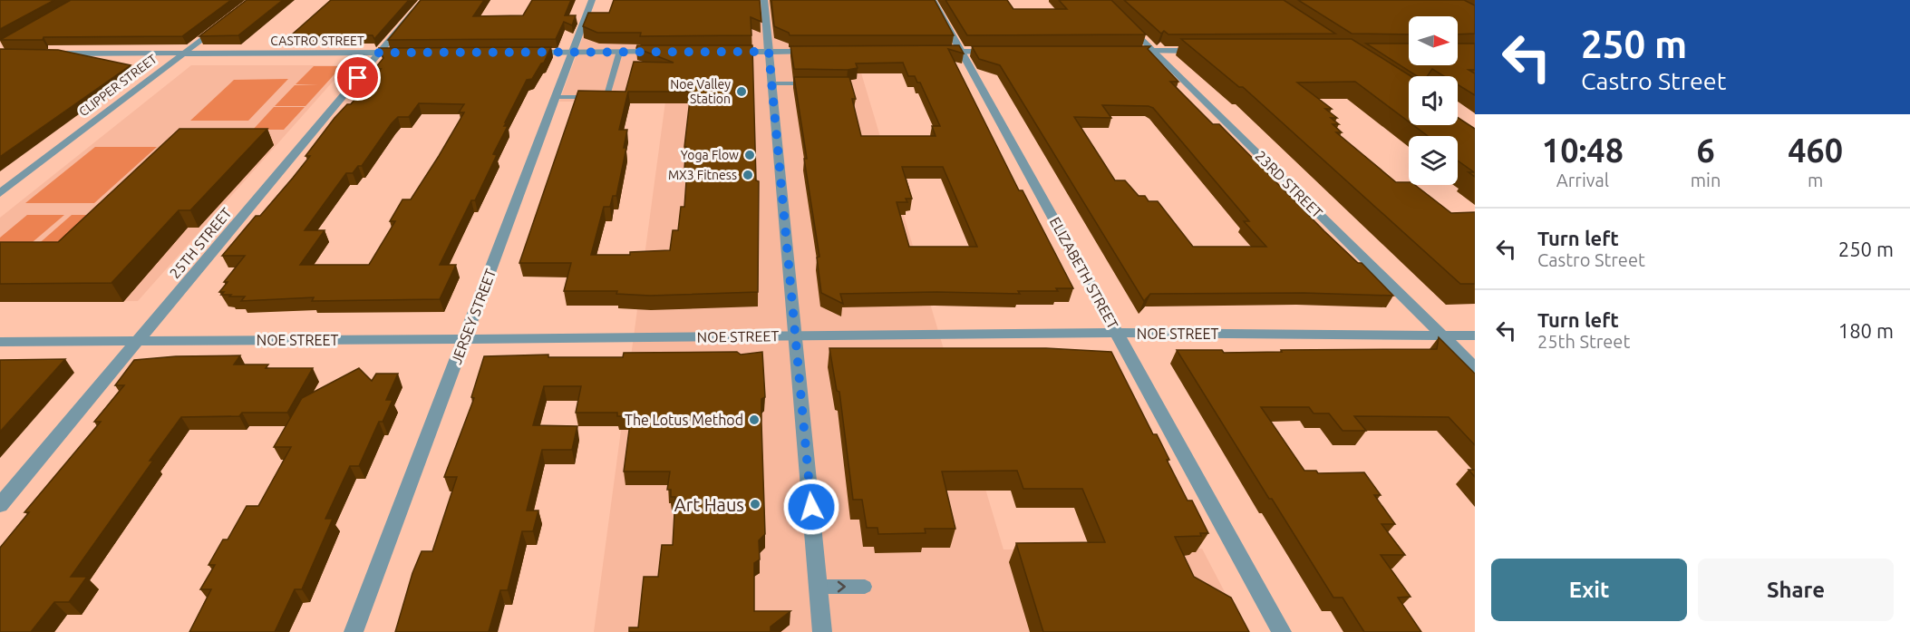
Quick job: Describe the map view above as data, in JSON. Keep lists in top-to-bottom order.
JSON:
{
  "streets": {
    "street": [
      "CASTRO STREET",
      "CLIPPER STREET",
      "23RD STREET",
      "25TH STREET",
      "ELIZABETH STREET",
      "JERSEY STREET",
      "NOE STREET"
    ]
  },
  "crossings": [
    ["CASTRO STREET", "CLIPPER STREET"],
    ["CASTRO STREET", "25TH STREET"],
    ["23RD STREET", "NOE STREET"],
    ["25TH STREET", "NOE STREET"],
    ["ELIZABETH STREET", "NOE STREET"],
    ["JERSEY STREET", "NOE STREET"]
  ],
  "places": [
    "Noe Valley Station",
    "Yoga Flow",
    "MX3 Fitness",
    "The Lotus Method",
    "Art Haus"
  ],
  "north": "right",
  "page": {
    "turn": ["250 m", "Castro Street"],
    "eta": [
      "10:48",
      "Arrival",
      "6",
      "min",
      "460",
      "m"
    ],
    "list": [
      {
        "name": "Turn left",
        "note": "Castro Street",
        "value": "250 m"
      },
      {
        "name": "Turn left",
        "note": "25th Street",
        "value": "180 m"
      }
    ],
    "buttons": ["Exit", "Share"]
  }
}
